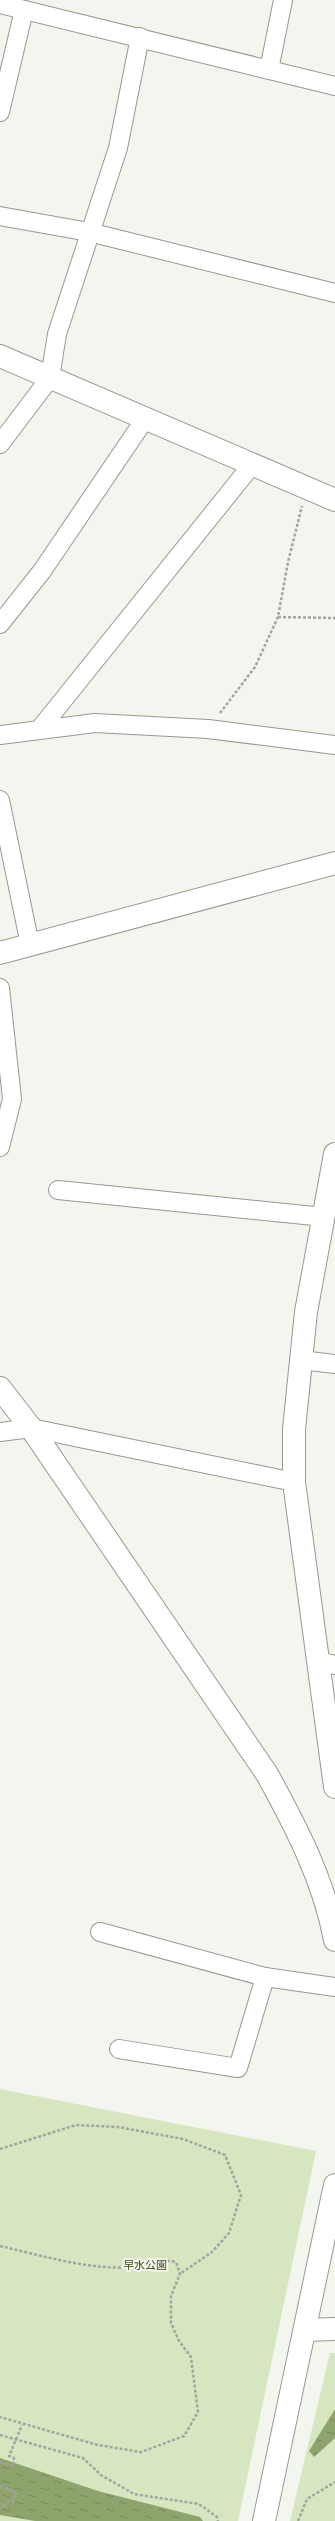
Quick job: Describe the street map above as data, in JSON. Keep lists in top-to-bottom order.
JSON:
{
  "parks": ["早水公園"]
}
